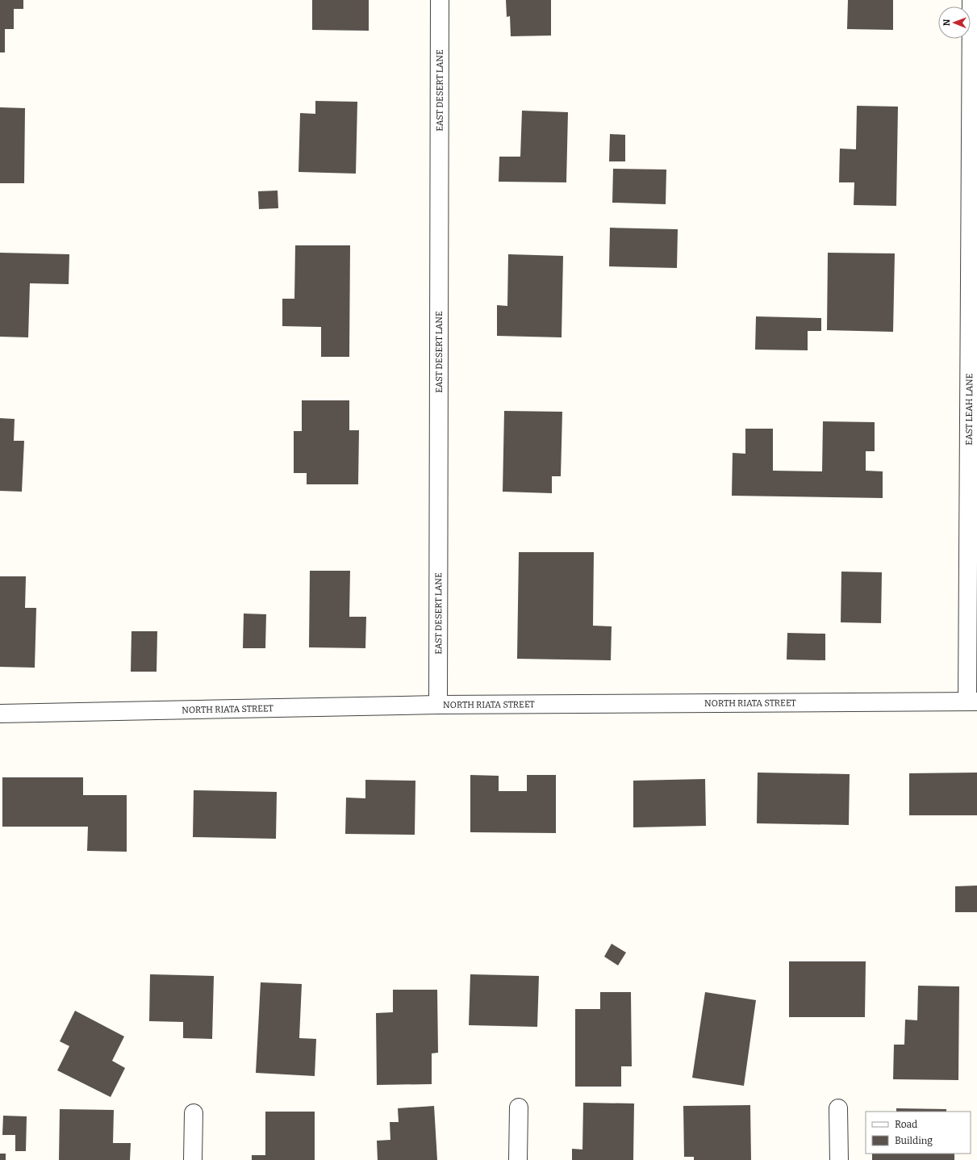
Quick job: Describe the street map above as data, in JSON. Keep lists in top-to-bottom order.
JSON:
{
  "streets": {
    "street": ["EAST DESERT LANE", "EAST LEAH LANE", "NORTH RIATA STREET"]
  },
  "crossings": [
    ["EAST DESERT LANE", "NORTH RIATA STREET"],
    ["EAST LEAH LANE", "NORTH RIATA STREET"]
  ],
  "legend": ["Road", "Building"],
  "north": "left"
}
